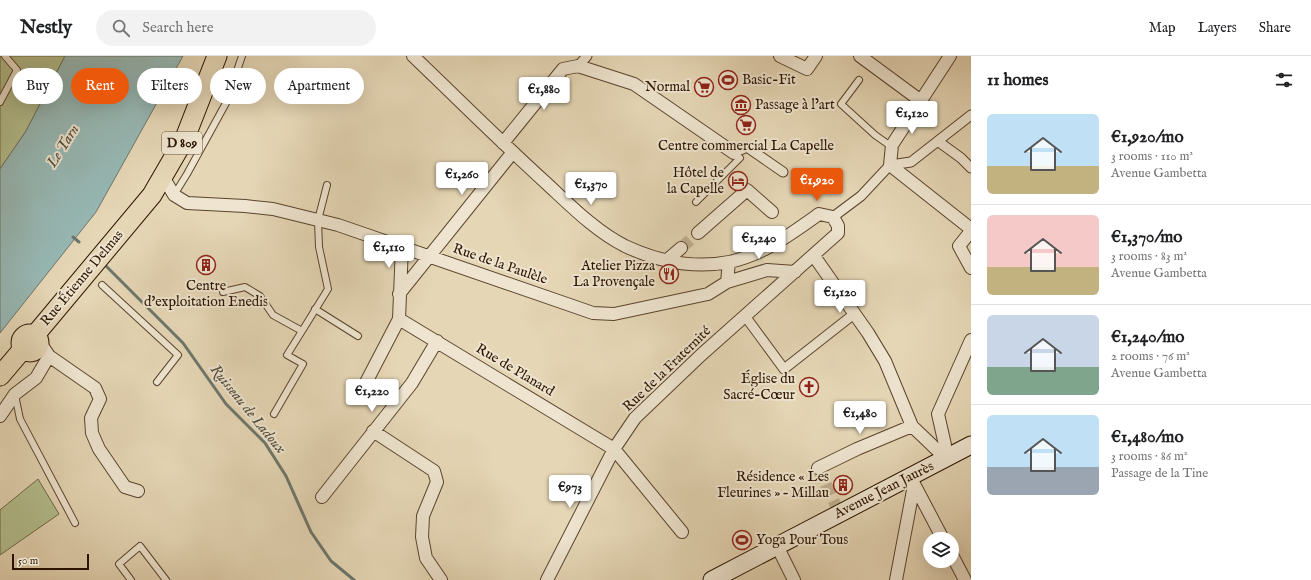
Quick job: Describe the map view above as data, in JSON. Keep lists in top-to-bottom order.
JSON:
{
  "streets": {
    "main road": ["D 809", "Rue Étienne Delmas", "Avenue Jean Jaurès"],
    "street": ["Rue de la Paulèle", "Rue de la Fraternité", "Rue de Planard"]
  },
  "crossings": [
    ["Rue de la Paulèle", "Rue Étienne Delmas"],
    ["Rue de la Paulèle", "Rue de la Fraternité"],
    ["Rue de la Fraternité", "Rue de Planard"]
  ],
  "water": ["Le Tarn", "Ruisseau de Ladoux"],
  "places": {
    "sports": ["Basic-Fit", "Yoga Pour Tous"],
    "supermarket": ["Normal", "Centre commercial La Capelle"],
    "museum": ["Passage à l’art"],
    "hotel": ["Hôtel de la Capelle"],
    "building": ["Centre d'exploitation Enedis", "Résidence « Les Fleurines » – Millau"],
    "restaurant": ["Atelier Pizza La Provençale"],
    "church": ["Église du Sacré-Cœur"]
  },
  "scale_bar": "50 m",
  "page": {
    "header": "Nestly",
    "search": "Search here",
    "nav": ["Map", "Layers", "Share"],
    "heading": "11 homes",
    "chip": [
      "Buy",
      "Rent",
      "Filters",
      "New",
      "Apartment"
    ],
    "price": [
      "€1,880",
      "€1,120",
      "€1,260",
      "€1,920",
      "€1,370",
      "€1,240",
      "€1,110",
      "€1,120",
      "€1,220",
      "€1,480",
      "€973"
    ],
    "list": [
      {
        "name": "€1,920/mo",
        "note": "3 rooms · 110 m² · Avenue Gambetta"
      },
      {
        "name": "€1,370/mo",
        "note": "3 rooms · 83 m² · Avenue Gambetta"
      },
      {
        "name": "€1,240/mo",
        "note": "2 rooms · 76 m² · Avenue Gambetta"
      },
      {
        "name": "€1,480/mo",
        "note": "3 rooms · 86 m² · Passage de la Tine"
      }
    ],
    "scale": "50 m"
  }
}
